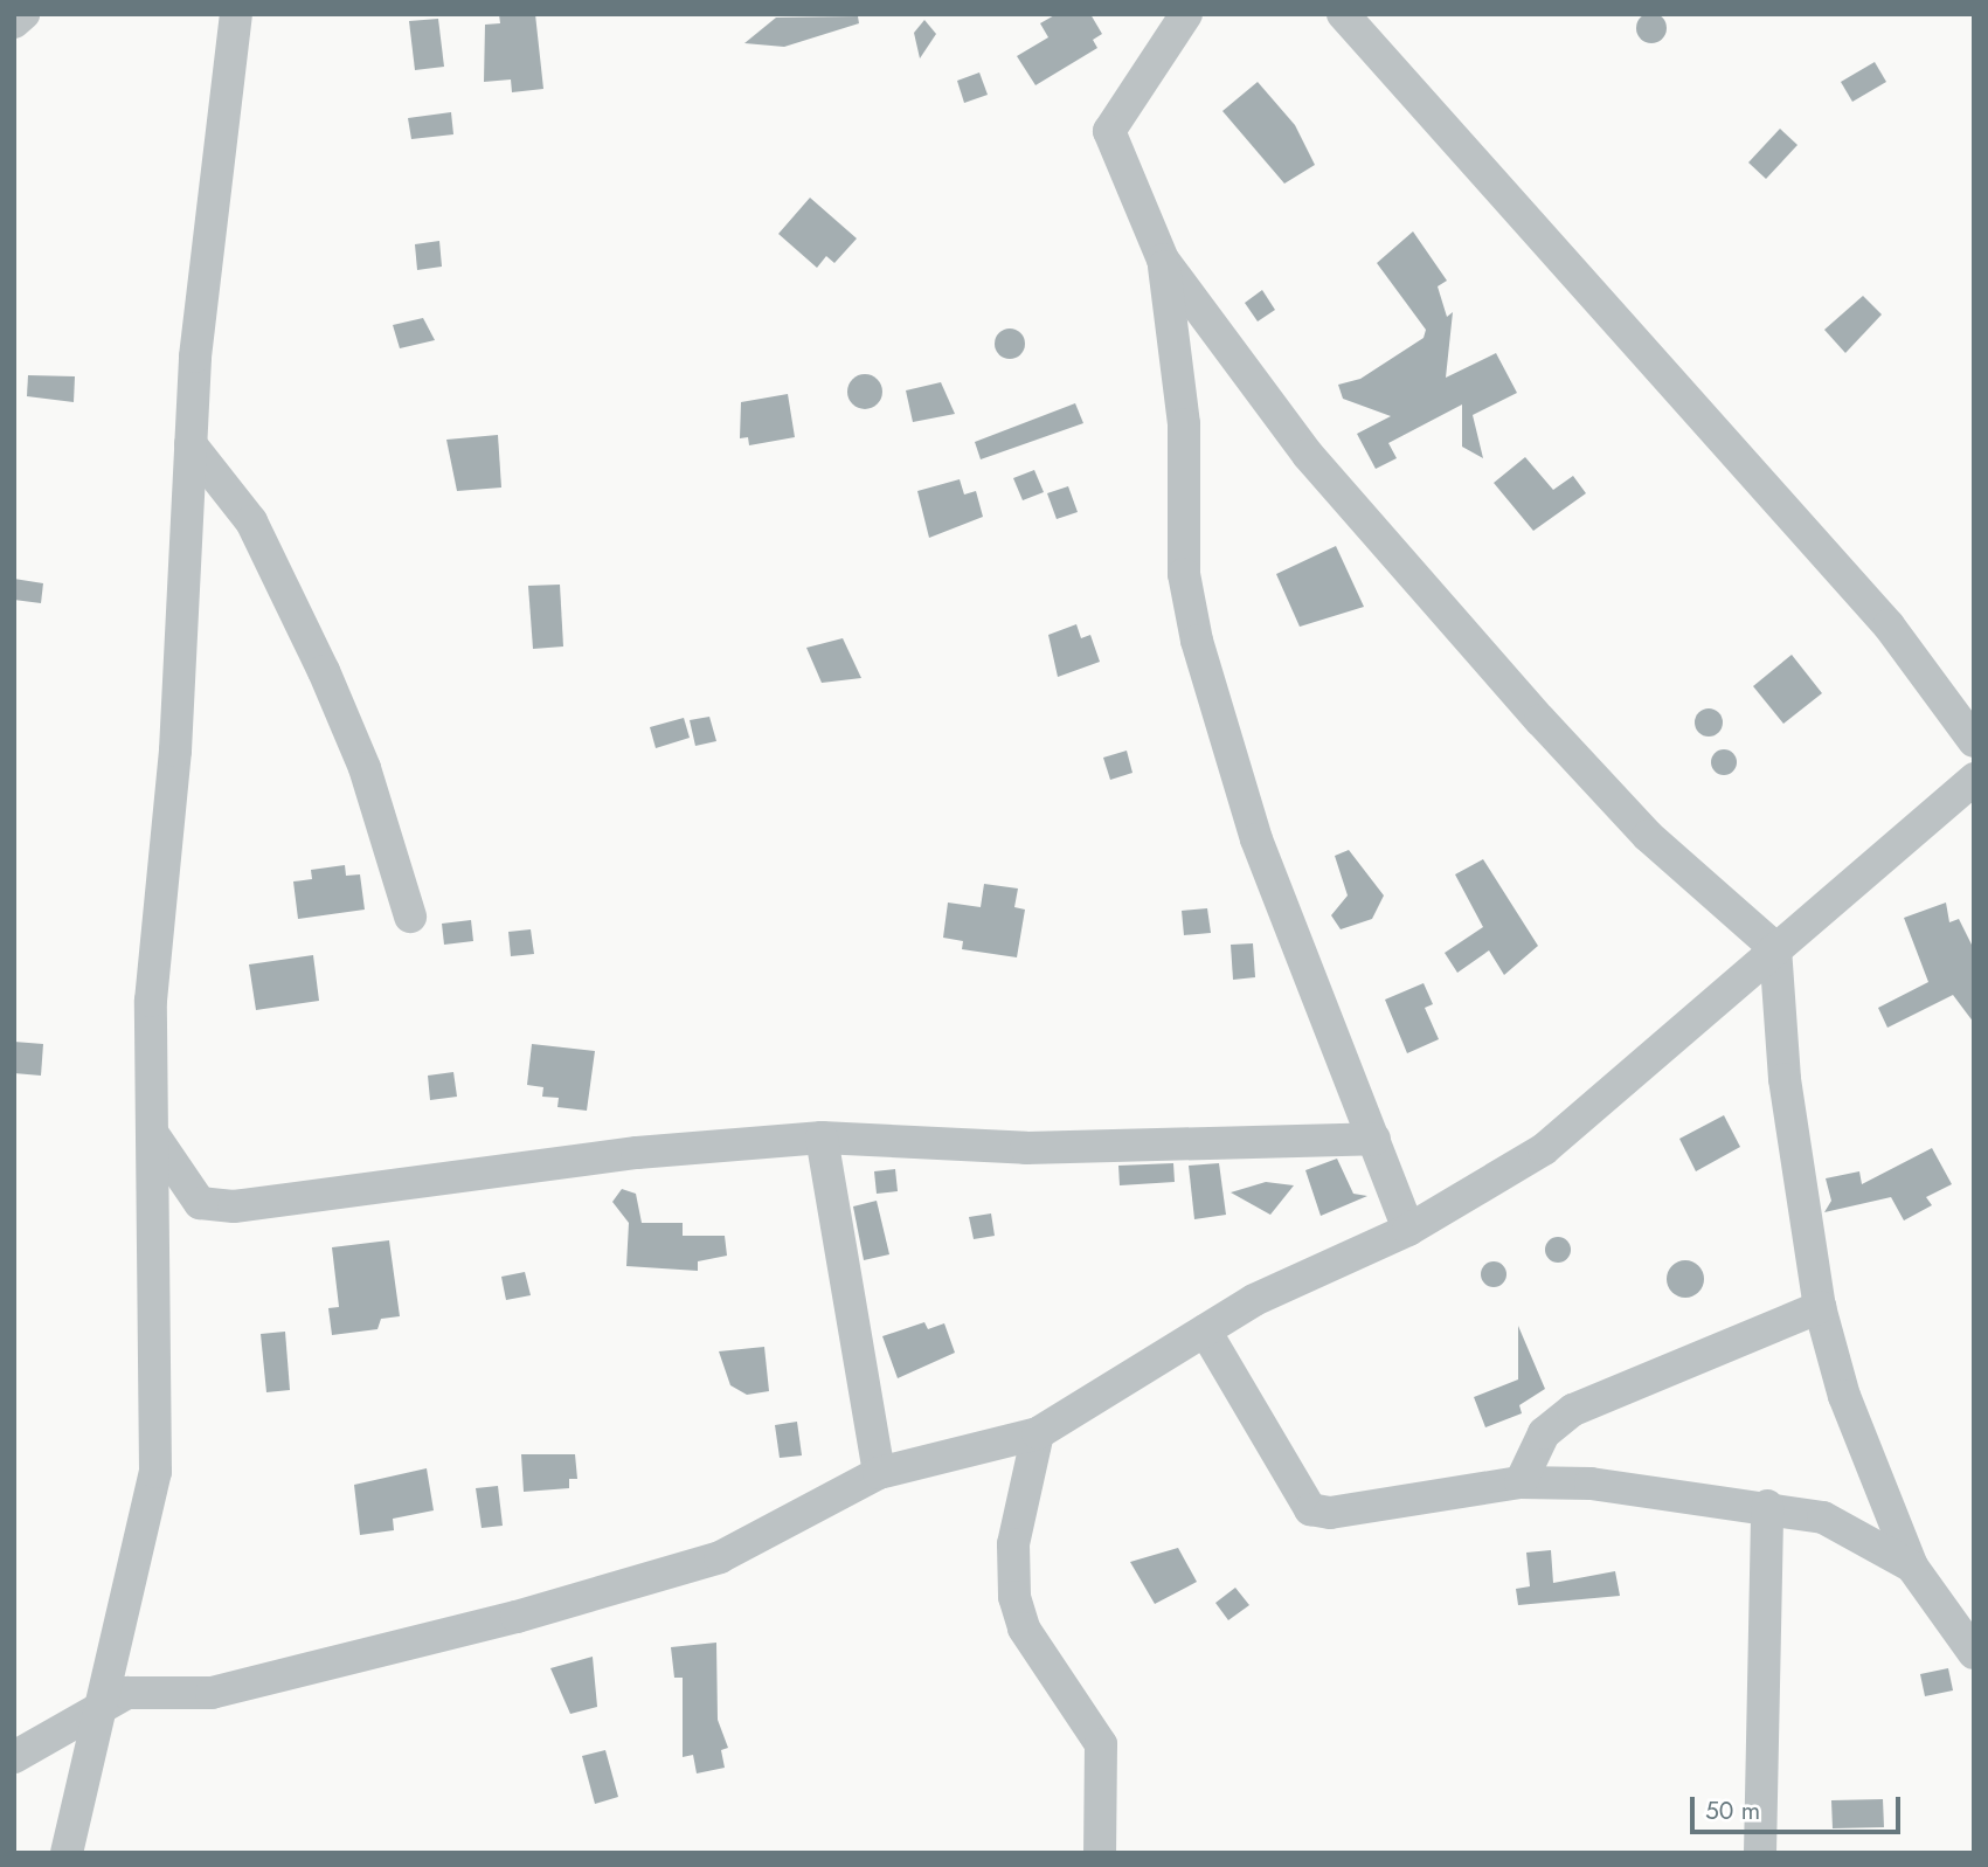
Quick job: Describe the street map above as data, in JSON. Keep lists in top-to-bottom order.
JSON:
{
  "scale_bar": "50 m"
}
